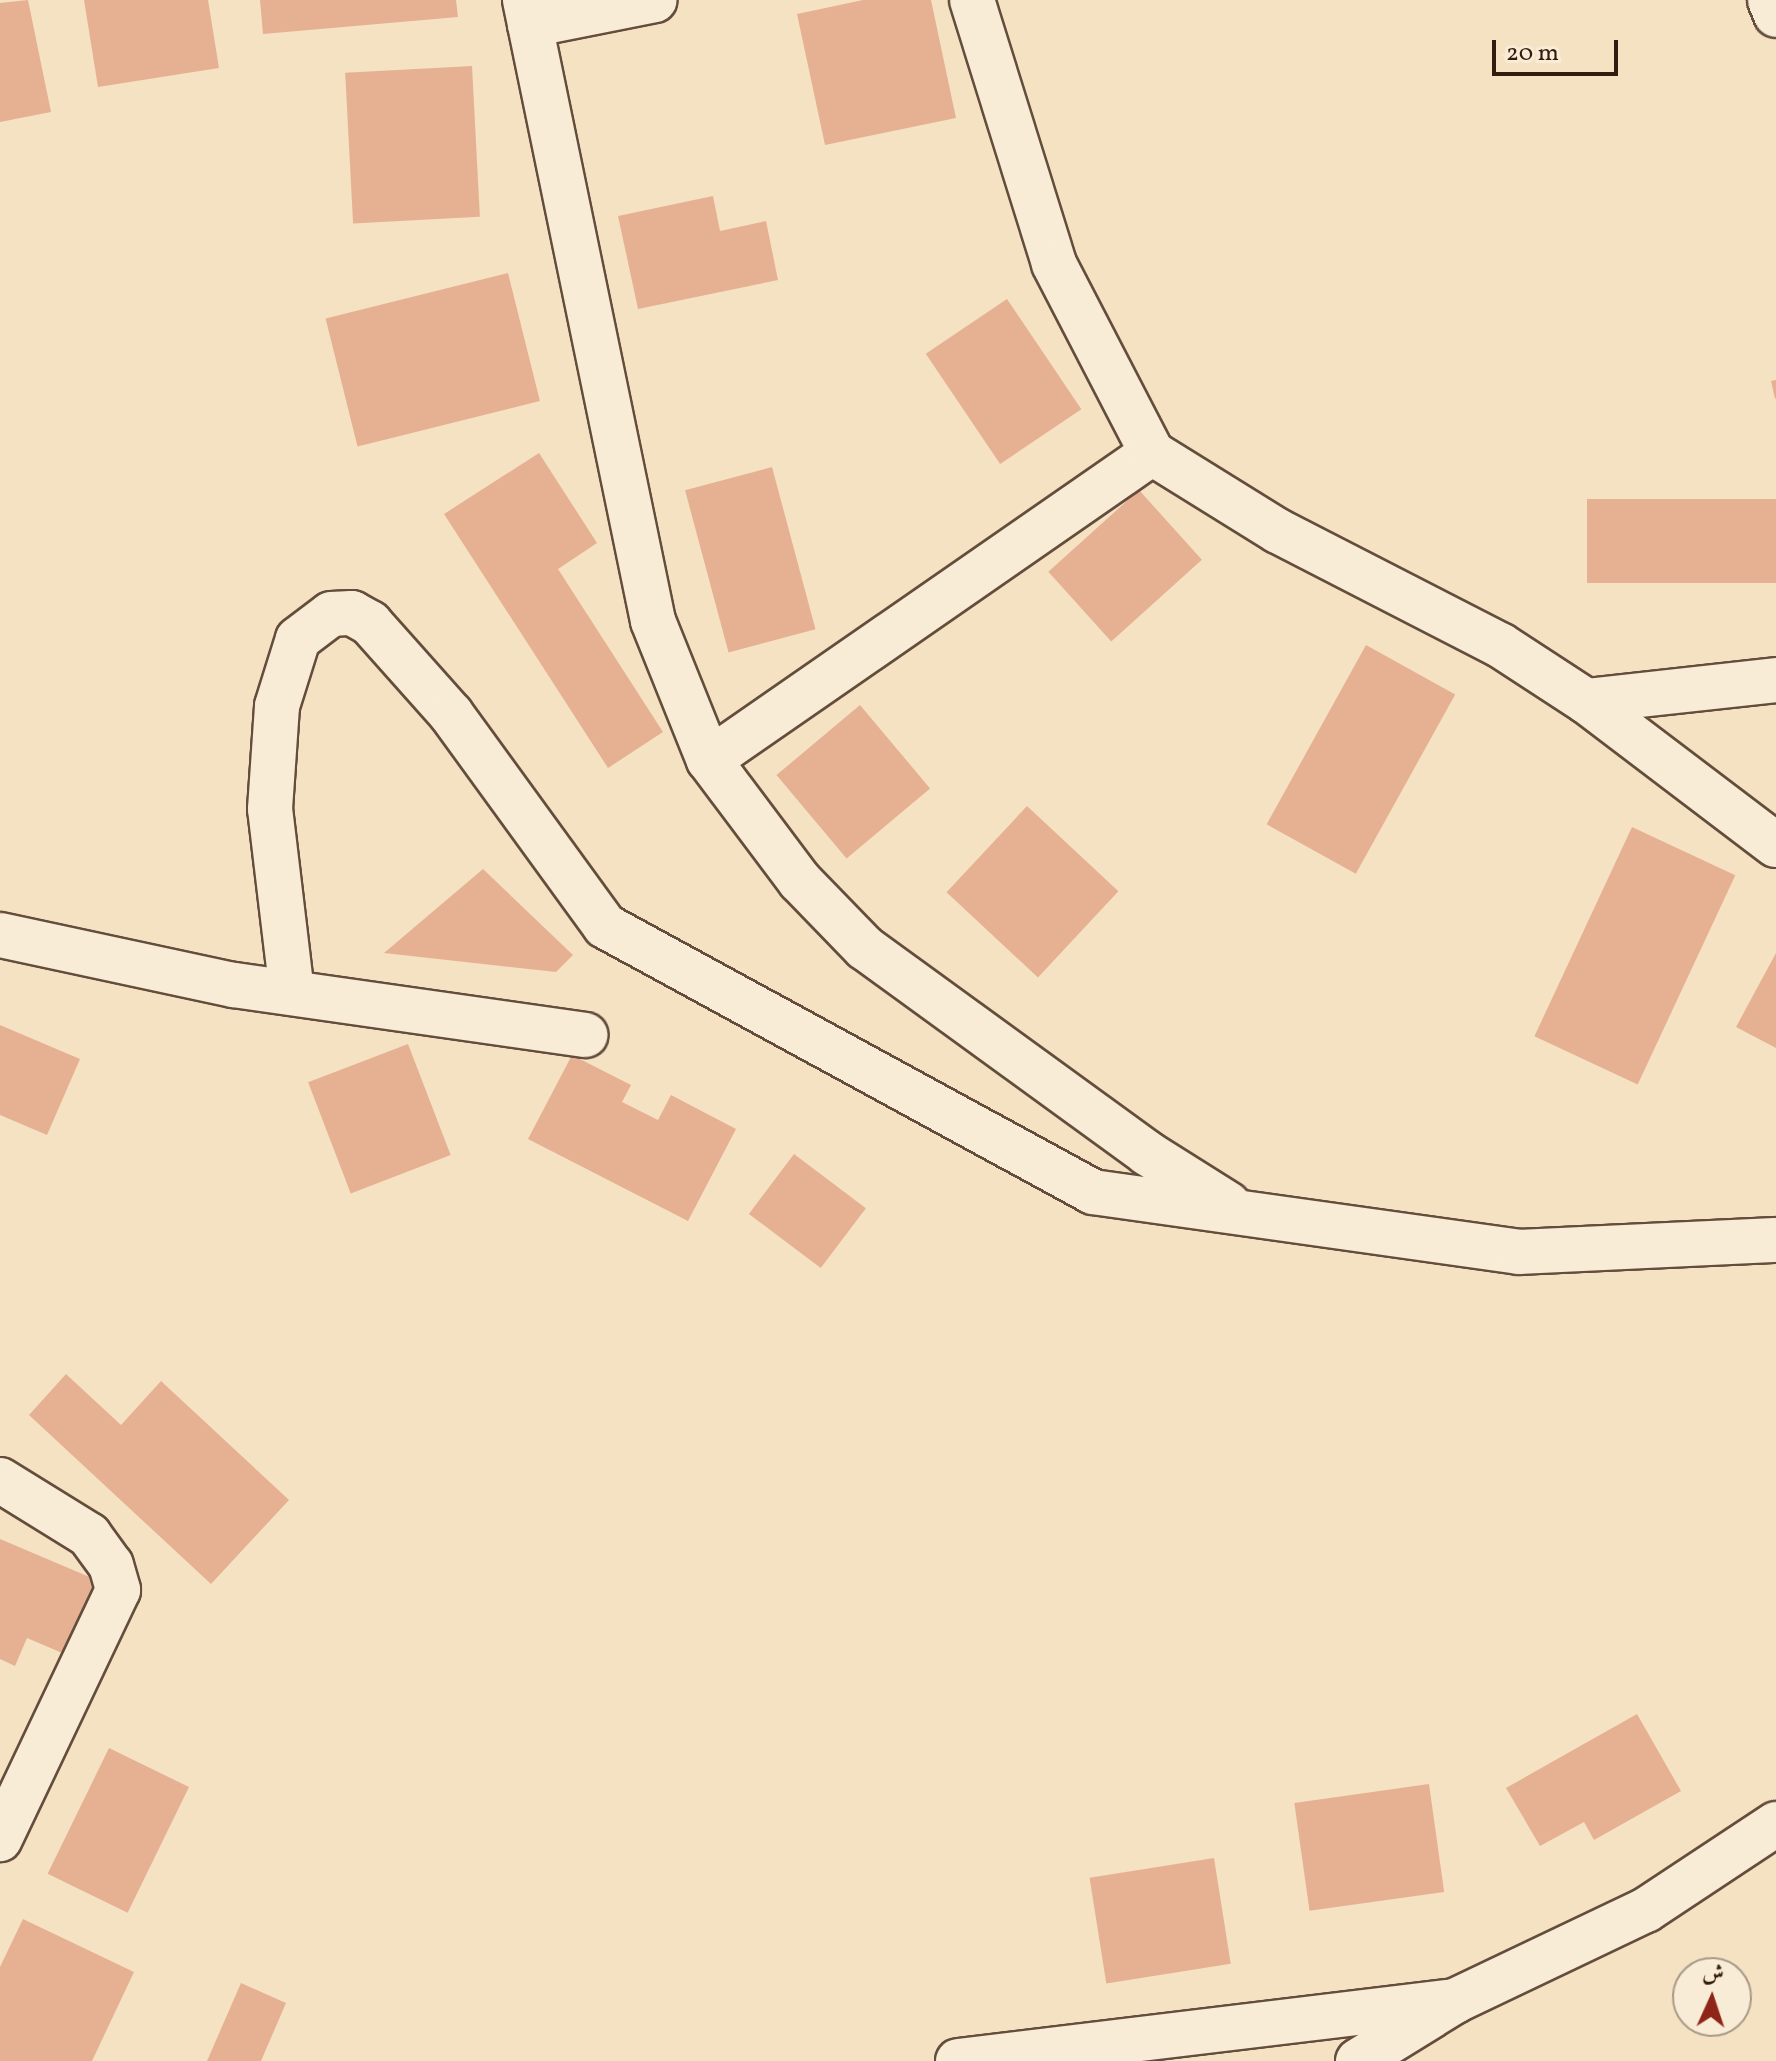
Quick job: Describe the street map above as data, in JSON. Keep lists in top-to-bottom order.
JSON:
{
  "scale_bar": "20 m",
  "north": "top"
}
